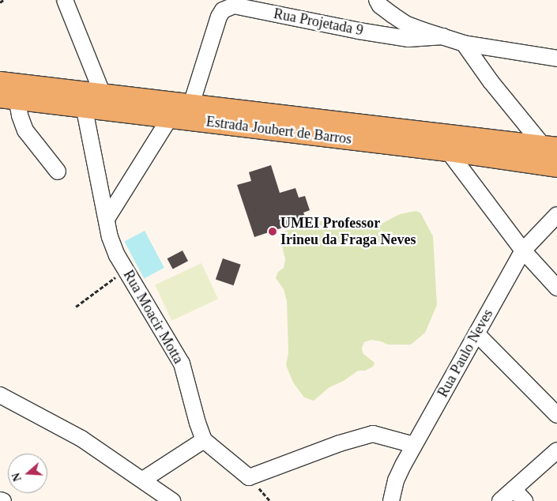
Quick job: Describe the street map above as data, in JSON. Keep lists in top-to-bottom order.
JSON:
{
  "streets": {
    "main road": ["Estrada Joubert de Barros"],
    "street": ["Rua Projetada 9", "Rua Moacir Motta", "Rua Paulo Neves"]
  },
  "crossings": [
    ["Rua Projetada 9", "Estrada Joubert de Barros"],
    ["Estrada Joubert de Barros", "Rua Moacir Motta"]
  ],
  "places": ["UMEI Professor Irineu da Fraga Neves"],
  "north": "left"
}
